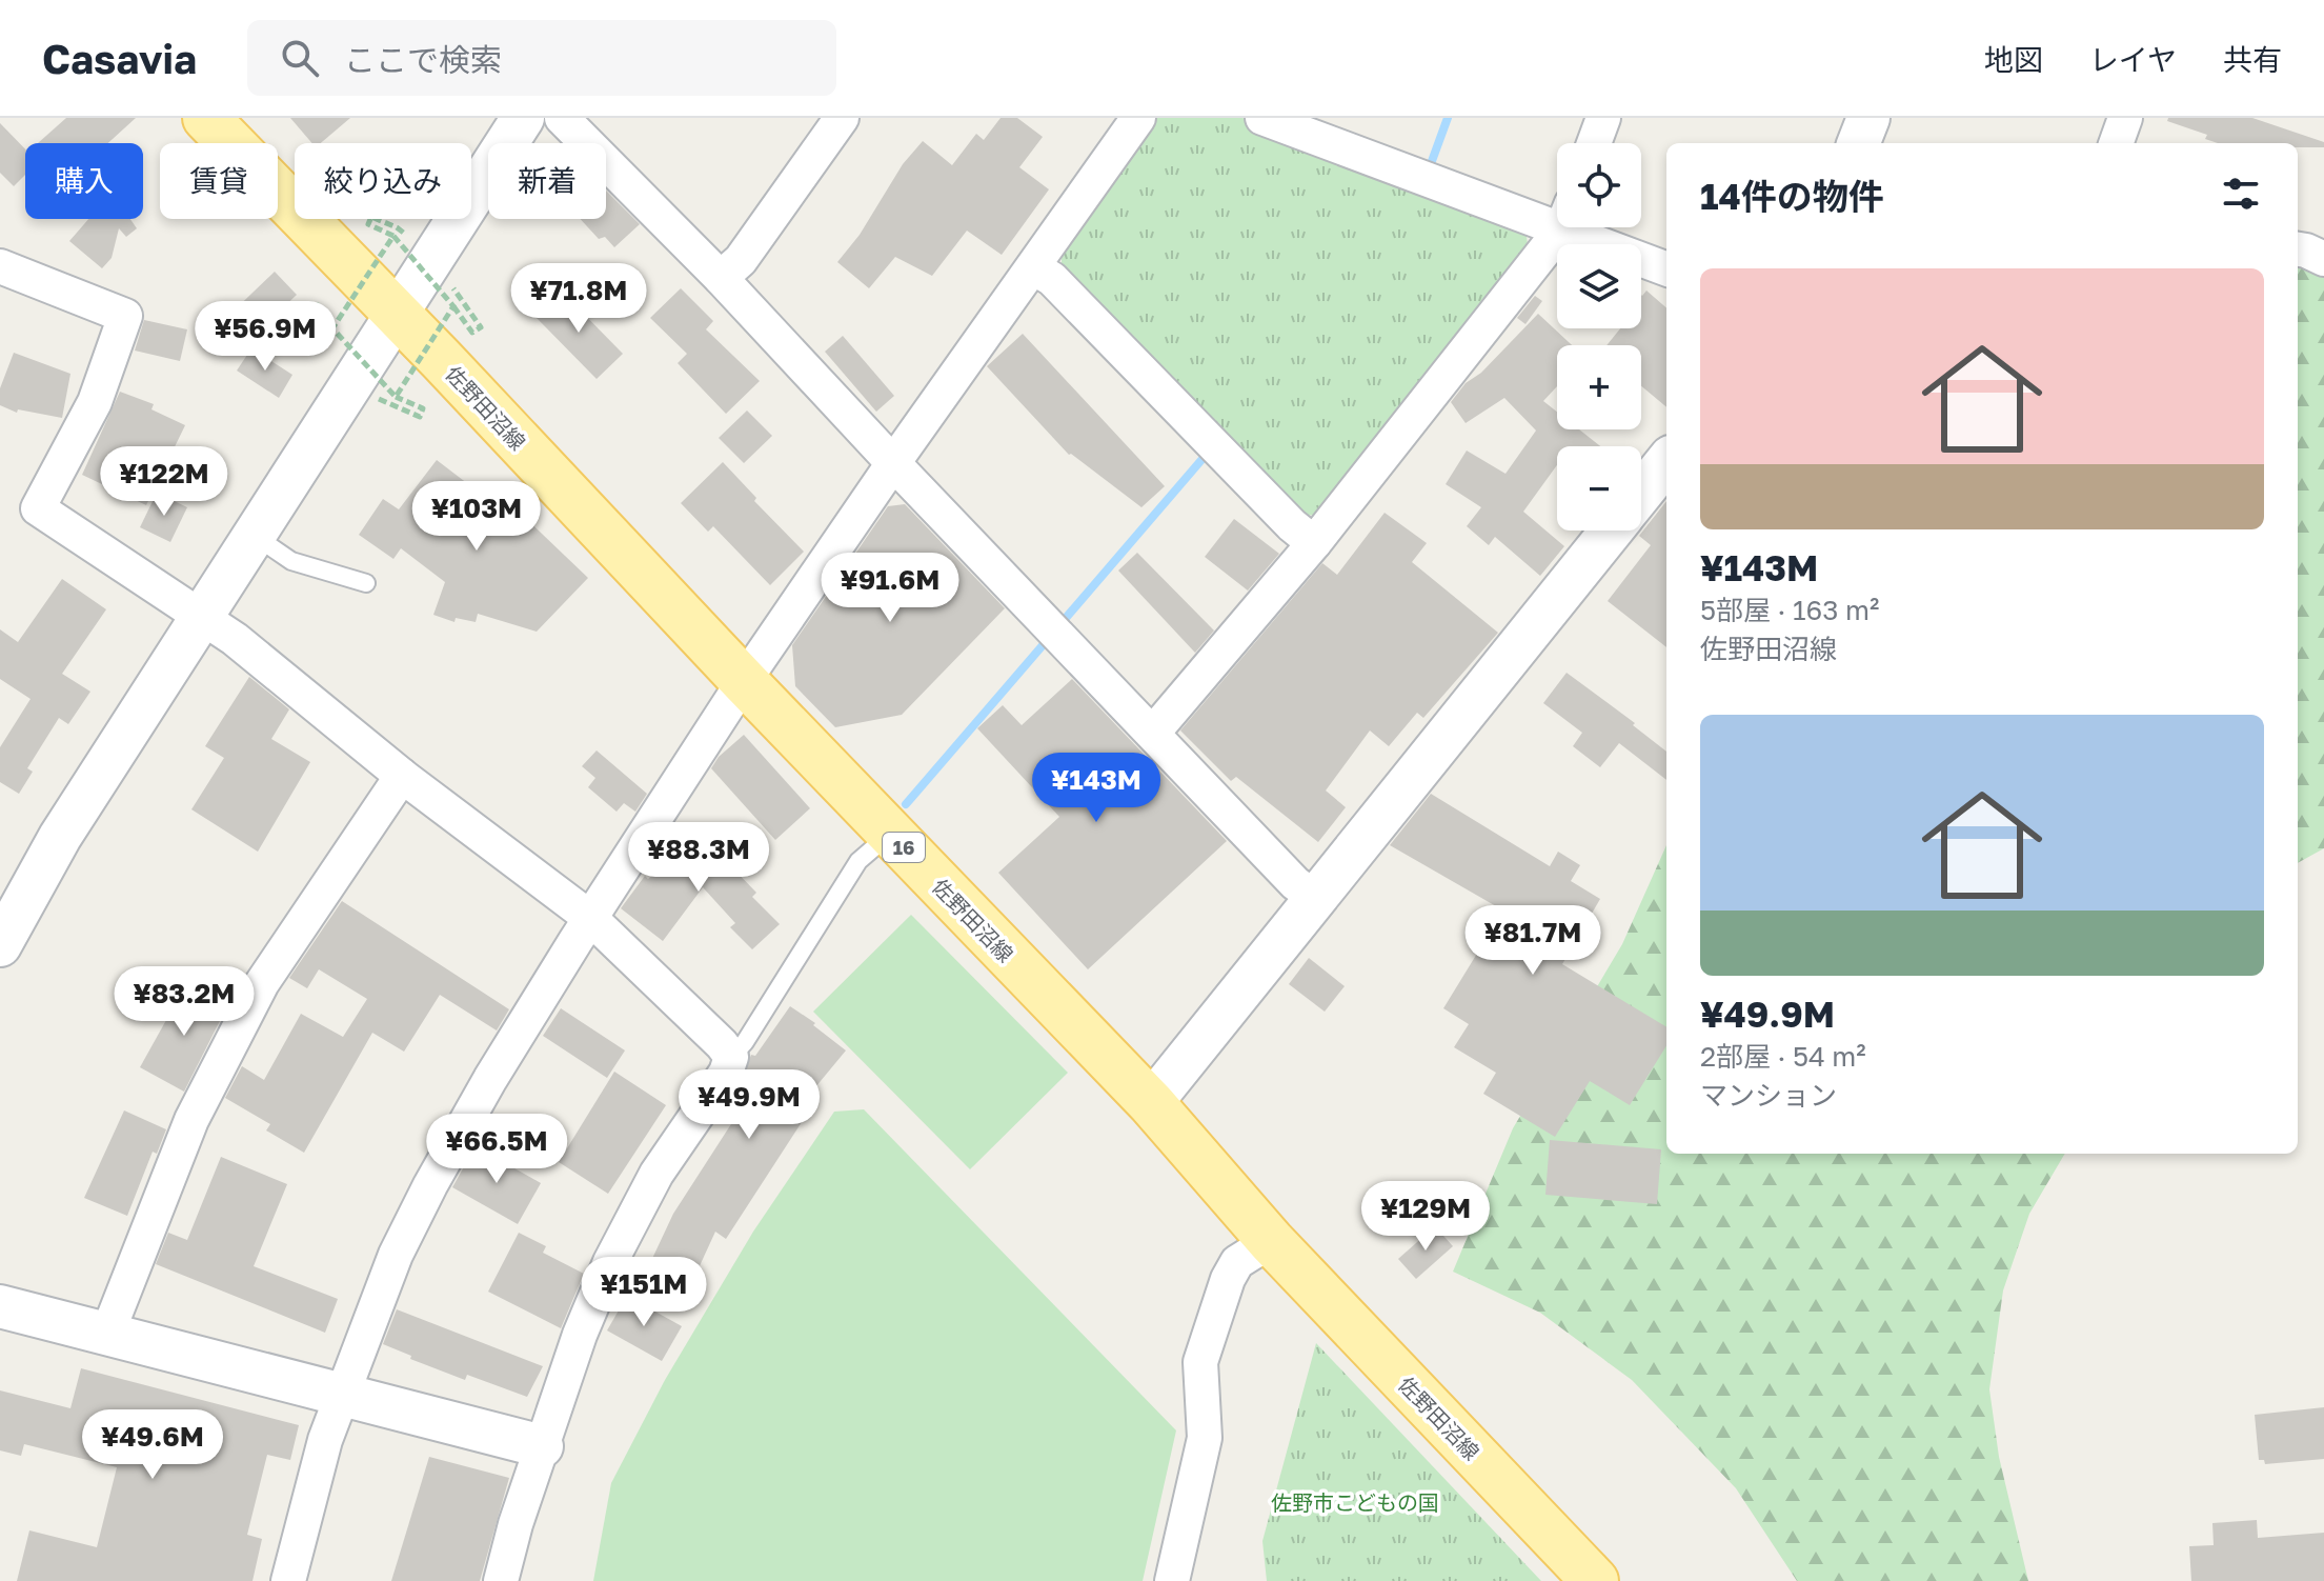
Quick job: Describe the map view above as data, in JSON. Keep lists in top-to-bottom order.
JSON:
{
  "streets": {
    "main road": ["佐野田沼線", "16"]
  },
  "parks": ["佐野市こどもの国"],
  "page": {
    "header": "Casavia",
    "search": "ここで検索",
    "nav": ["地図", "レイヤ", "共有"],
    "map_buttons": ["+", "−"],
    "chip": [
      "購入",
      "賃貸",
      "絞り込み",
      "新着"
    ],
    "heading": "14件の物件",
    "list": [
      {
        "name": "¥143M",
        "note": "5部屋 · 163 m² · 佐野田沼線"
      },
      {
        "name": "¥49.9M",
        "note": "2部屋 · 54 m² · マンション"
      }
    ],
    "price": [
      "¥71.8M",
      "¥56.9M",
      "¥122M",
      "¥103M",
      "¥91.6M",
      "¥143M",
      "¥88.3M",
      "¥81.7M",
      "¥83.2M",
      "¥49.9M",
      "¥66.5M",
      "¥129M",
      "¥151M",
      "¥49.6M"
    ]
  }
}
